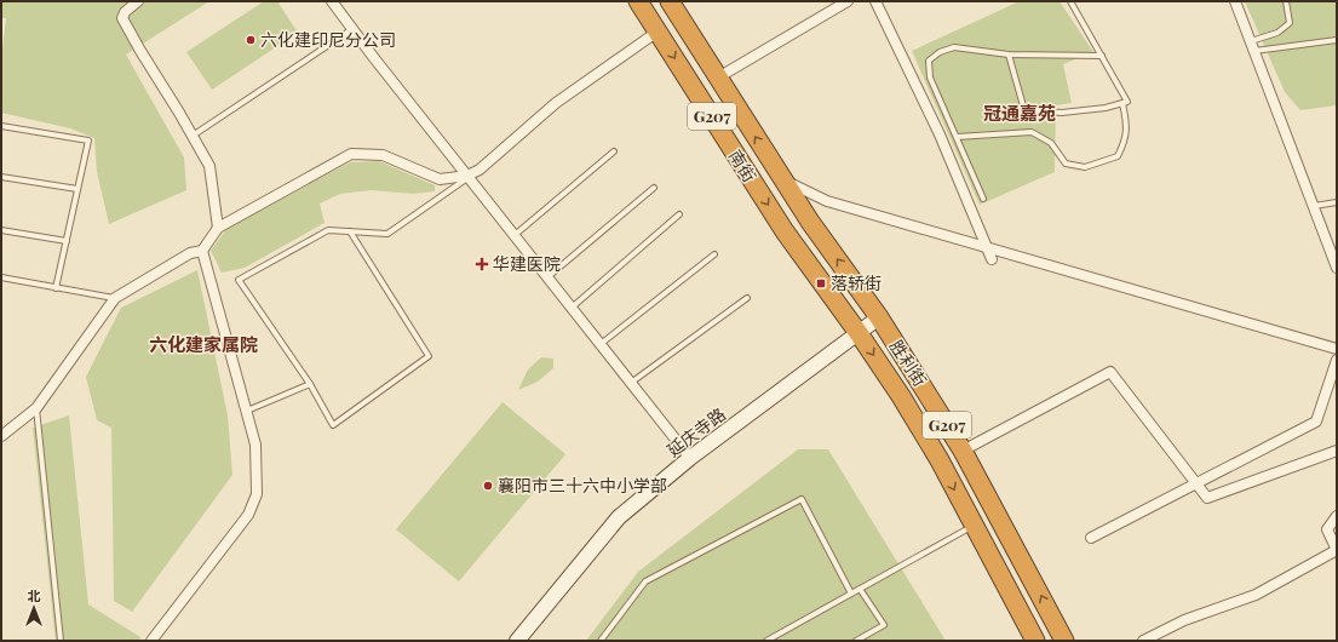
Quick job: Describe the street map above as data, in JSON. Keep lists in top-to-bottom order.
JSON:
{
  "streets": {
    "highway": ["G207", "南街", "胜利街"],
    "street": ["延庆寺路"]
  },
  "crossings": [
    ["南街", "胜利街"],
    ["南街", "延庆寺路"],
    ["胜利街", "延庆寺路"]
  ],
  "one_way": ["胜利街"],
  "districts": ["冠通嘉苑", "六化建家属院"],
  "places": {
    "other": ["六化建印尼分公司", "襄阳市三十六中小学部"],
    "health": ["华建医院"],
    "transit": ["落轿街"]
  },
  "north": "top"
}
